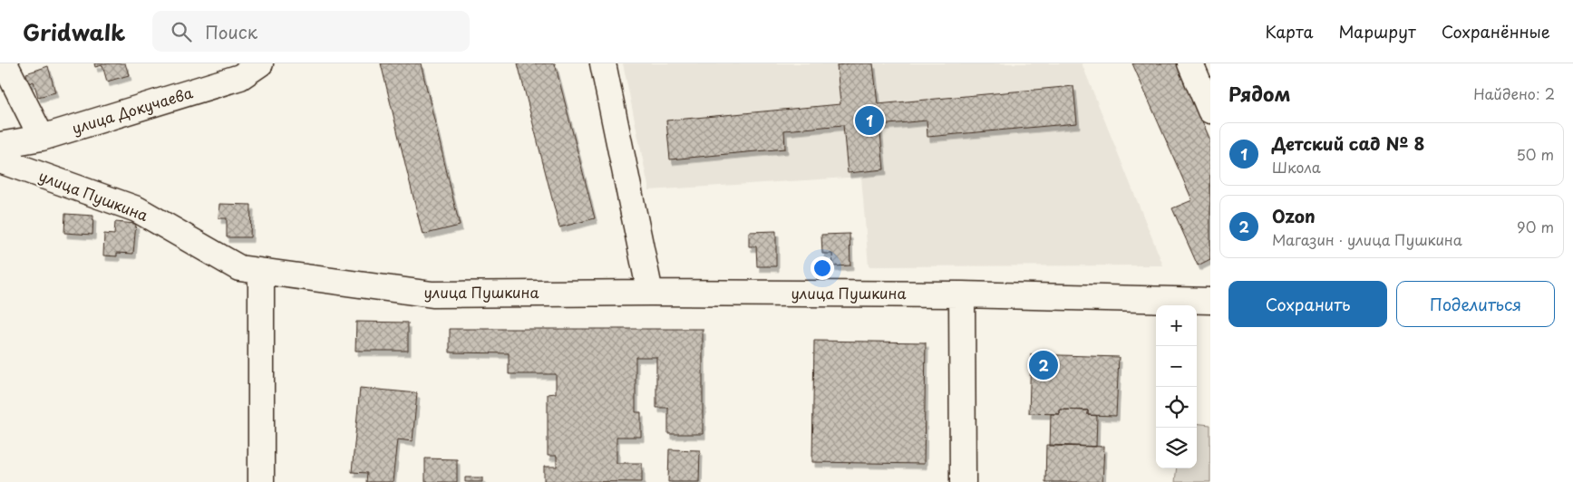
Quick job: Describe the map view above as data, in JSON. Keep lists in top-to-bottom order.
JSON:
{
  "streets": {
    "street": ["улица Докучаева", "улица Пушкина"]
  },
  "page": {
    "header": "Gridwalk",
    "search": "Поиск",
    "nav": ["Карта", "Маршрут", "Сохранённые"],
    "heading": ["Рядом", "Найдено: 2"],
    "pins": ["1", "2"],
    "list": [
      {
        "mark": "1",
        "name": "Детский сад № 8",
        "note": "Школа",
        "value": "50 m"
      },
      {
        "mark": "2",
        "name": "Ozon",
        "note": "Магазин · улица Пушкина",
        "value": "90 m"
      }
    ],
    "buttons": ["Сохранить", "Поделиться"],
    "map_buttons": ["+", "−"]
  }
}
